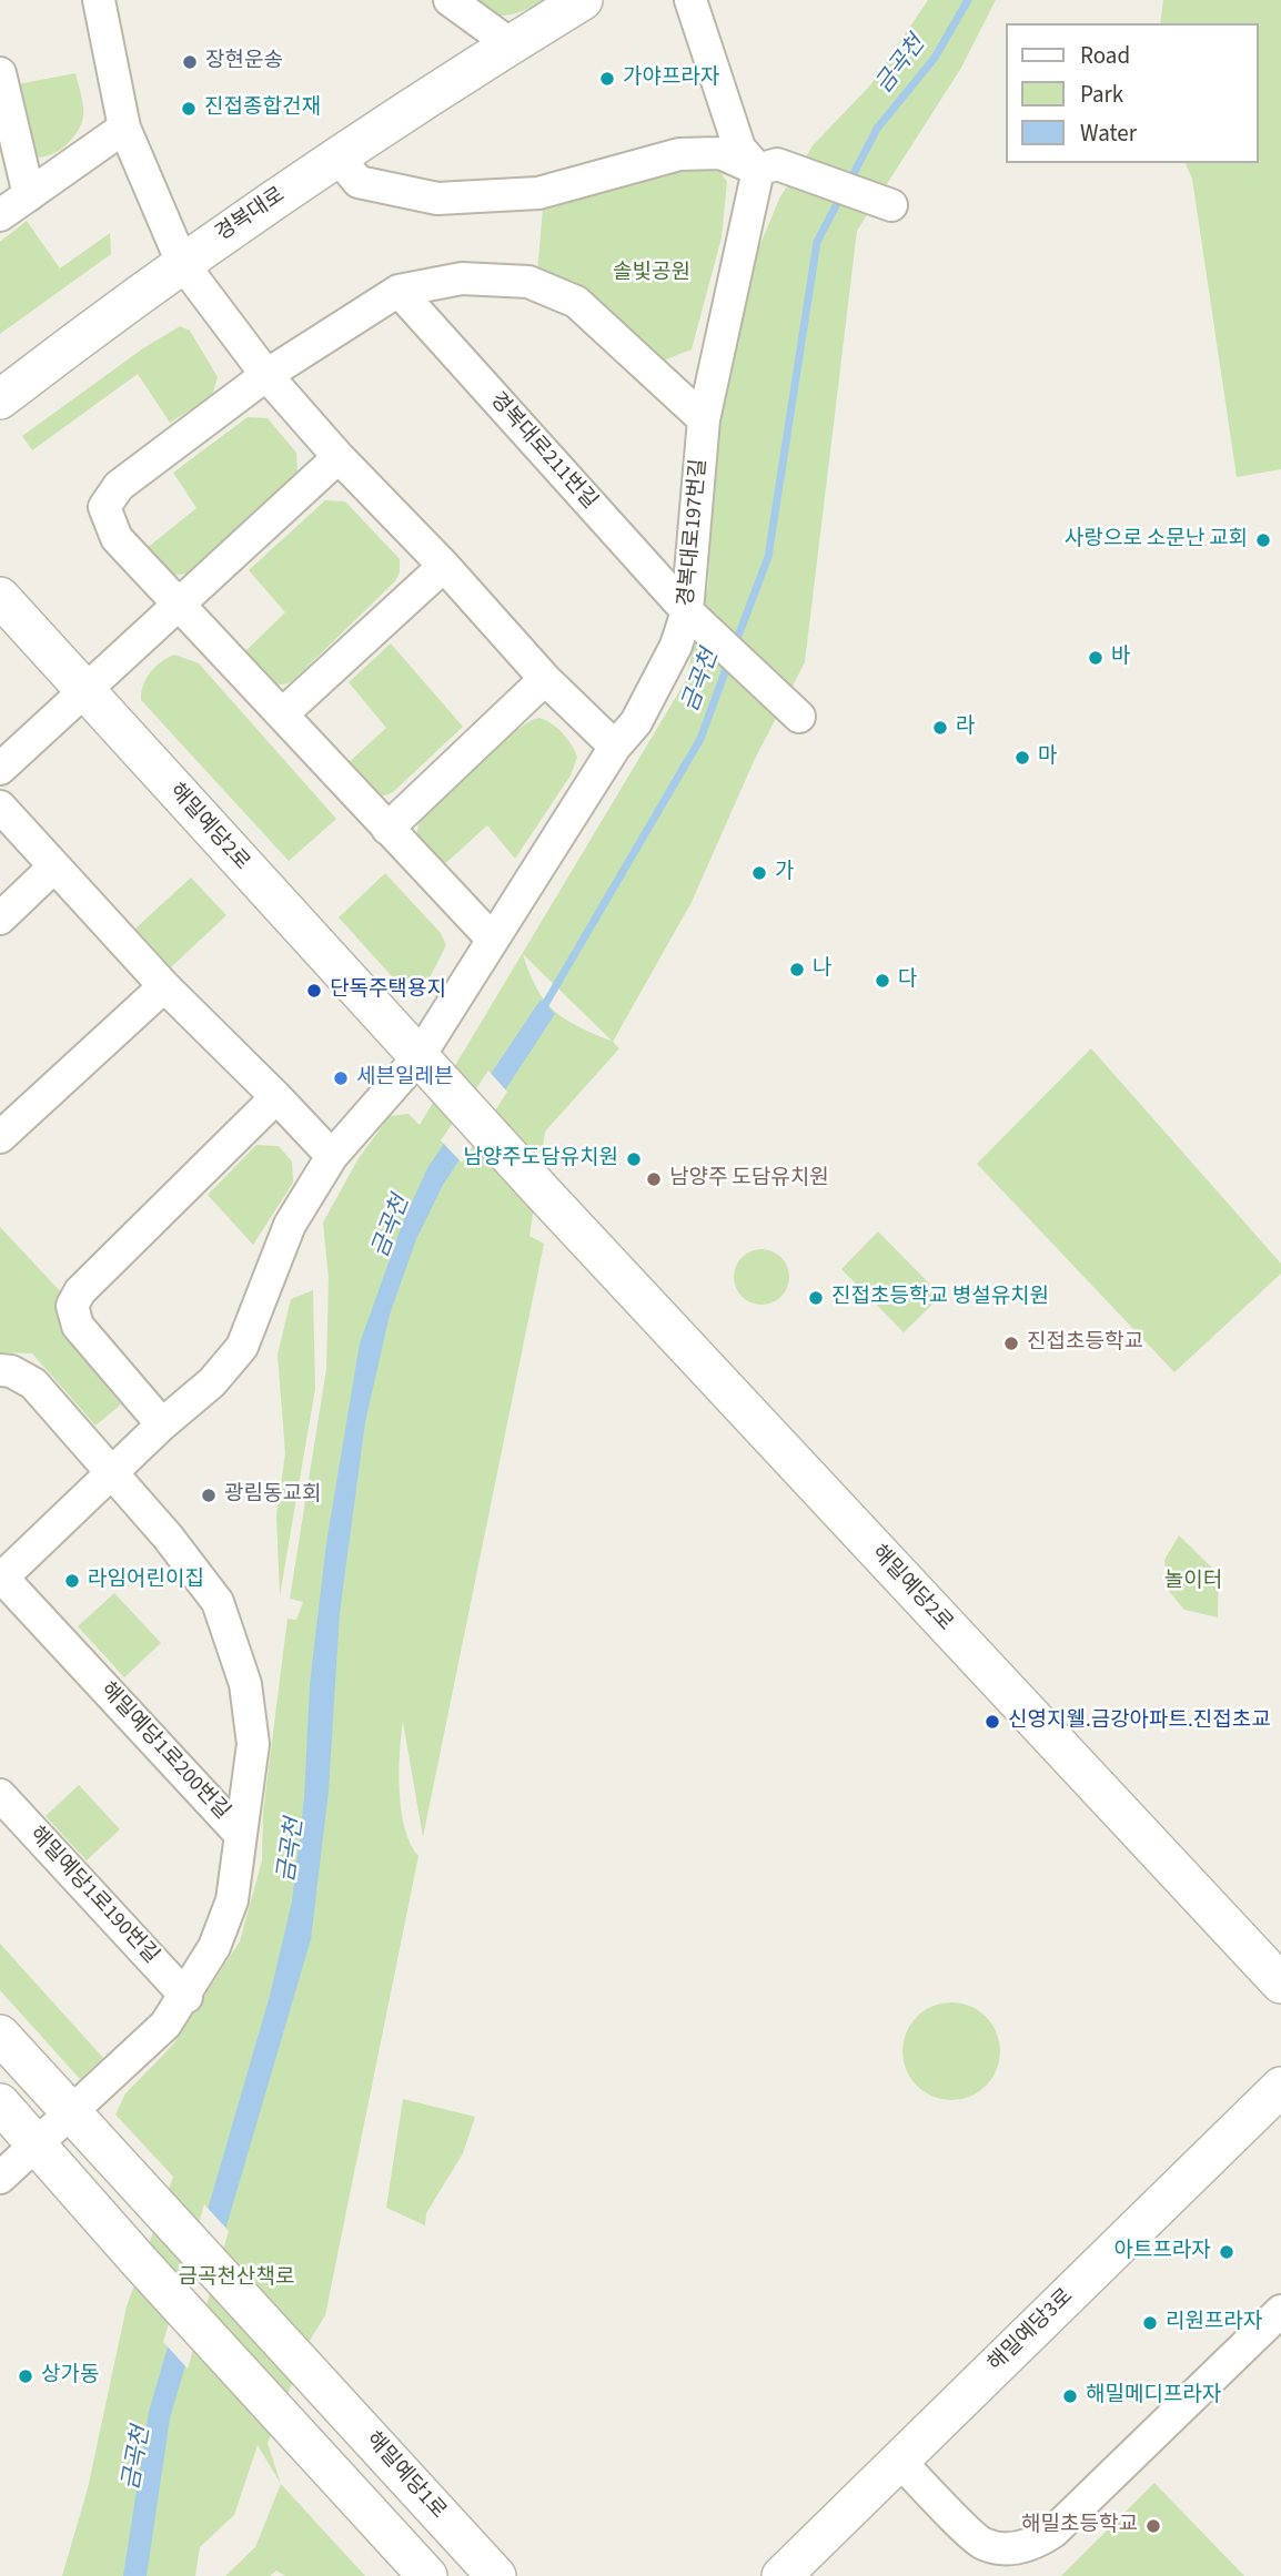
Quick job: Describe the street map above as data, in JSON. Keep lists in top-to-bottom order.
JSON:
{
  "streets": {
    "street": [
      "경복대로",
      "경복대로211번길",
      "경복대로197번길",
      "해밀예당2로",
      "해밀예당1로200번길",
      "해밀예당1로190번길",
      "해밀예당3로",
      "해밀예당1로"
    ]
  },
  "crossings": [
    ["경복대로211번길", "경복대로197번길"],
    ["경복대로197번길", "해밀예당2로"],
    ["경복대로197번길", "해밀예당1로200번길"],
    ["해밀예당2로", "해밀예당1로200번길"]
  ],
  "water": ["금곡천"],
  "parks": ["솔빛공원", "놀이터", "금곡천산책로"],
  "places": [
    "장현운송",
    "가야프라자",
    "진접종합건재",
    "사랑으로 소문난 교회",
    "바",
    "라",
    "마",
    "가",
    "나",
    "다",
    "단독주택용지",
    "세븐일레븐",
    "남양주도담유치원",
    "남양주 도담유치원",
    "진접초등학교 병설유치원",
    "진접초등학교",
    "광림동교회",
    "라임어린이집",
    "신영지웰.금강아파트.진접초교",
    "아트프라자",
    "리원프라자",
    "상가동",
    "해밀메디프라자",
    "해밀초등학교"
  ],
  "legend": ["Road", "Park", "Water"]
}
